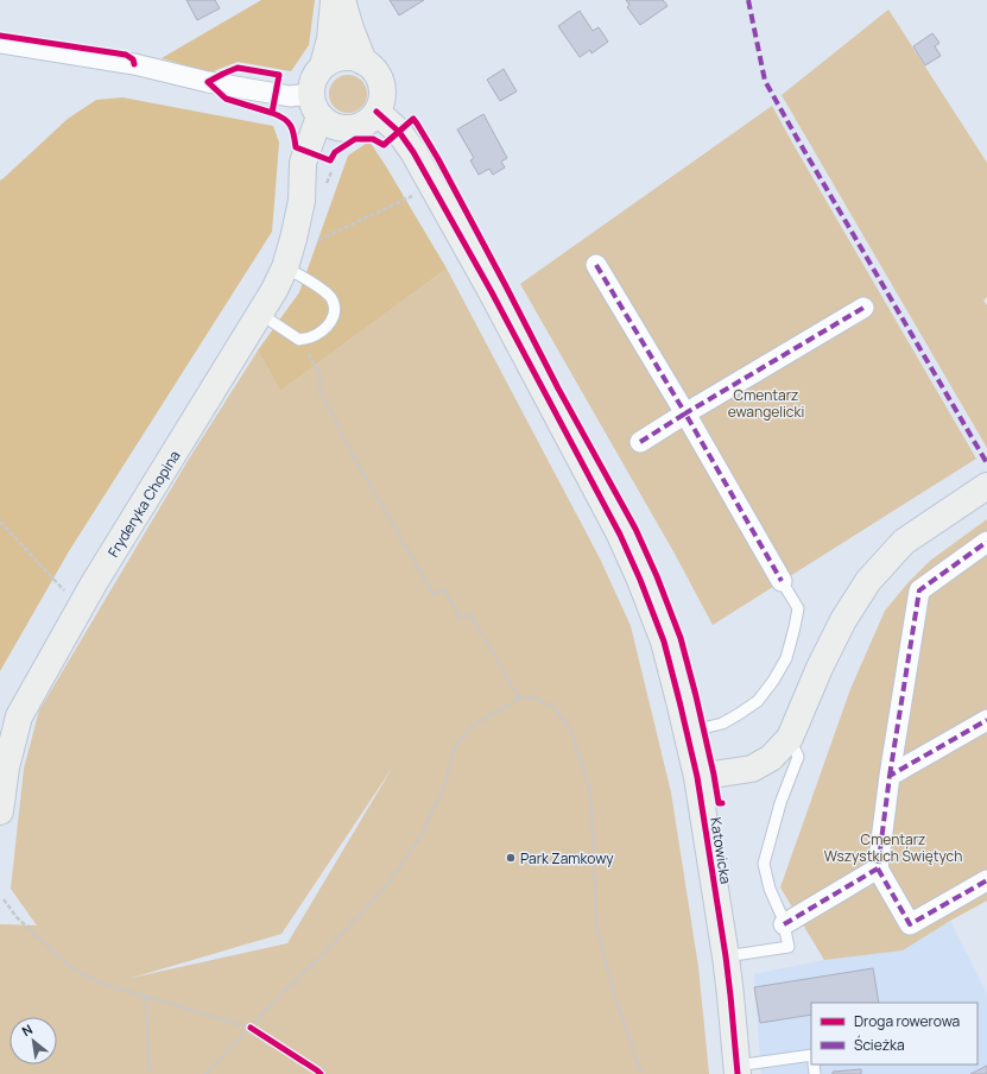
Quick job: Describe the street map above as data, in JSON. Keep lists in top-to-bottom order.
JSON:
{
  "streets": {
    "street": ["Fryderyka Chopina", "Katowicka"]
  },
  "crossings": [
    ["Fryderyka Chopina", "Katowicka"]
  ],
  "parks": ["Cmentarz ewangelicki", "Cmentarz Wszystkich Świętych"],
  "places": ["Park Zamkowy"],
  "legend": ["Droga rowerowa", "Ścieżka"],
  "north": "top left"
}
